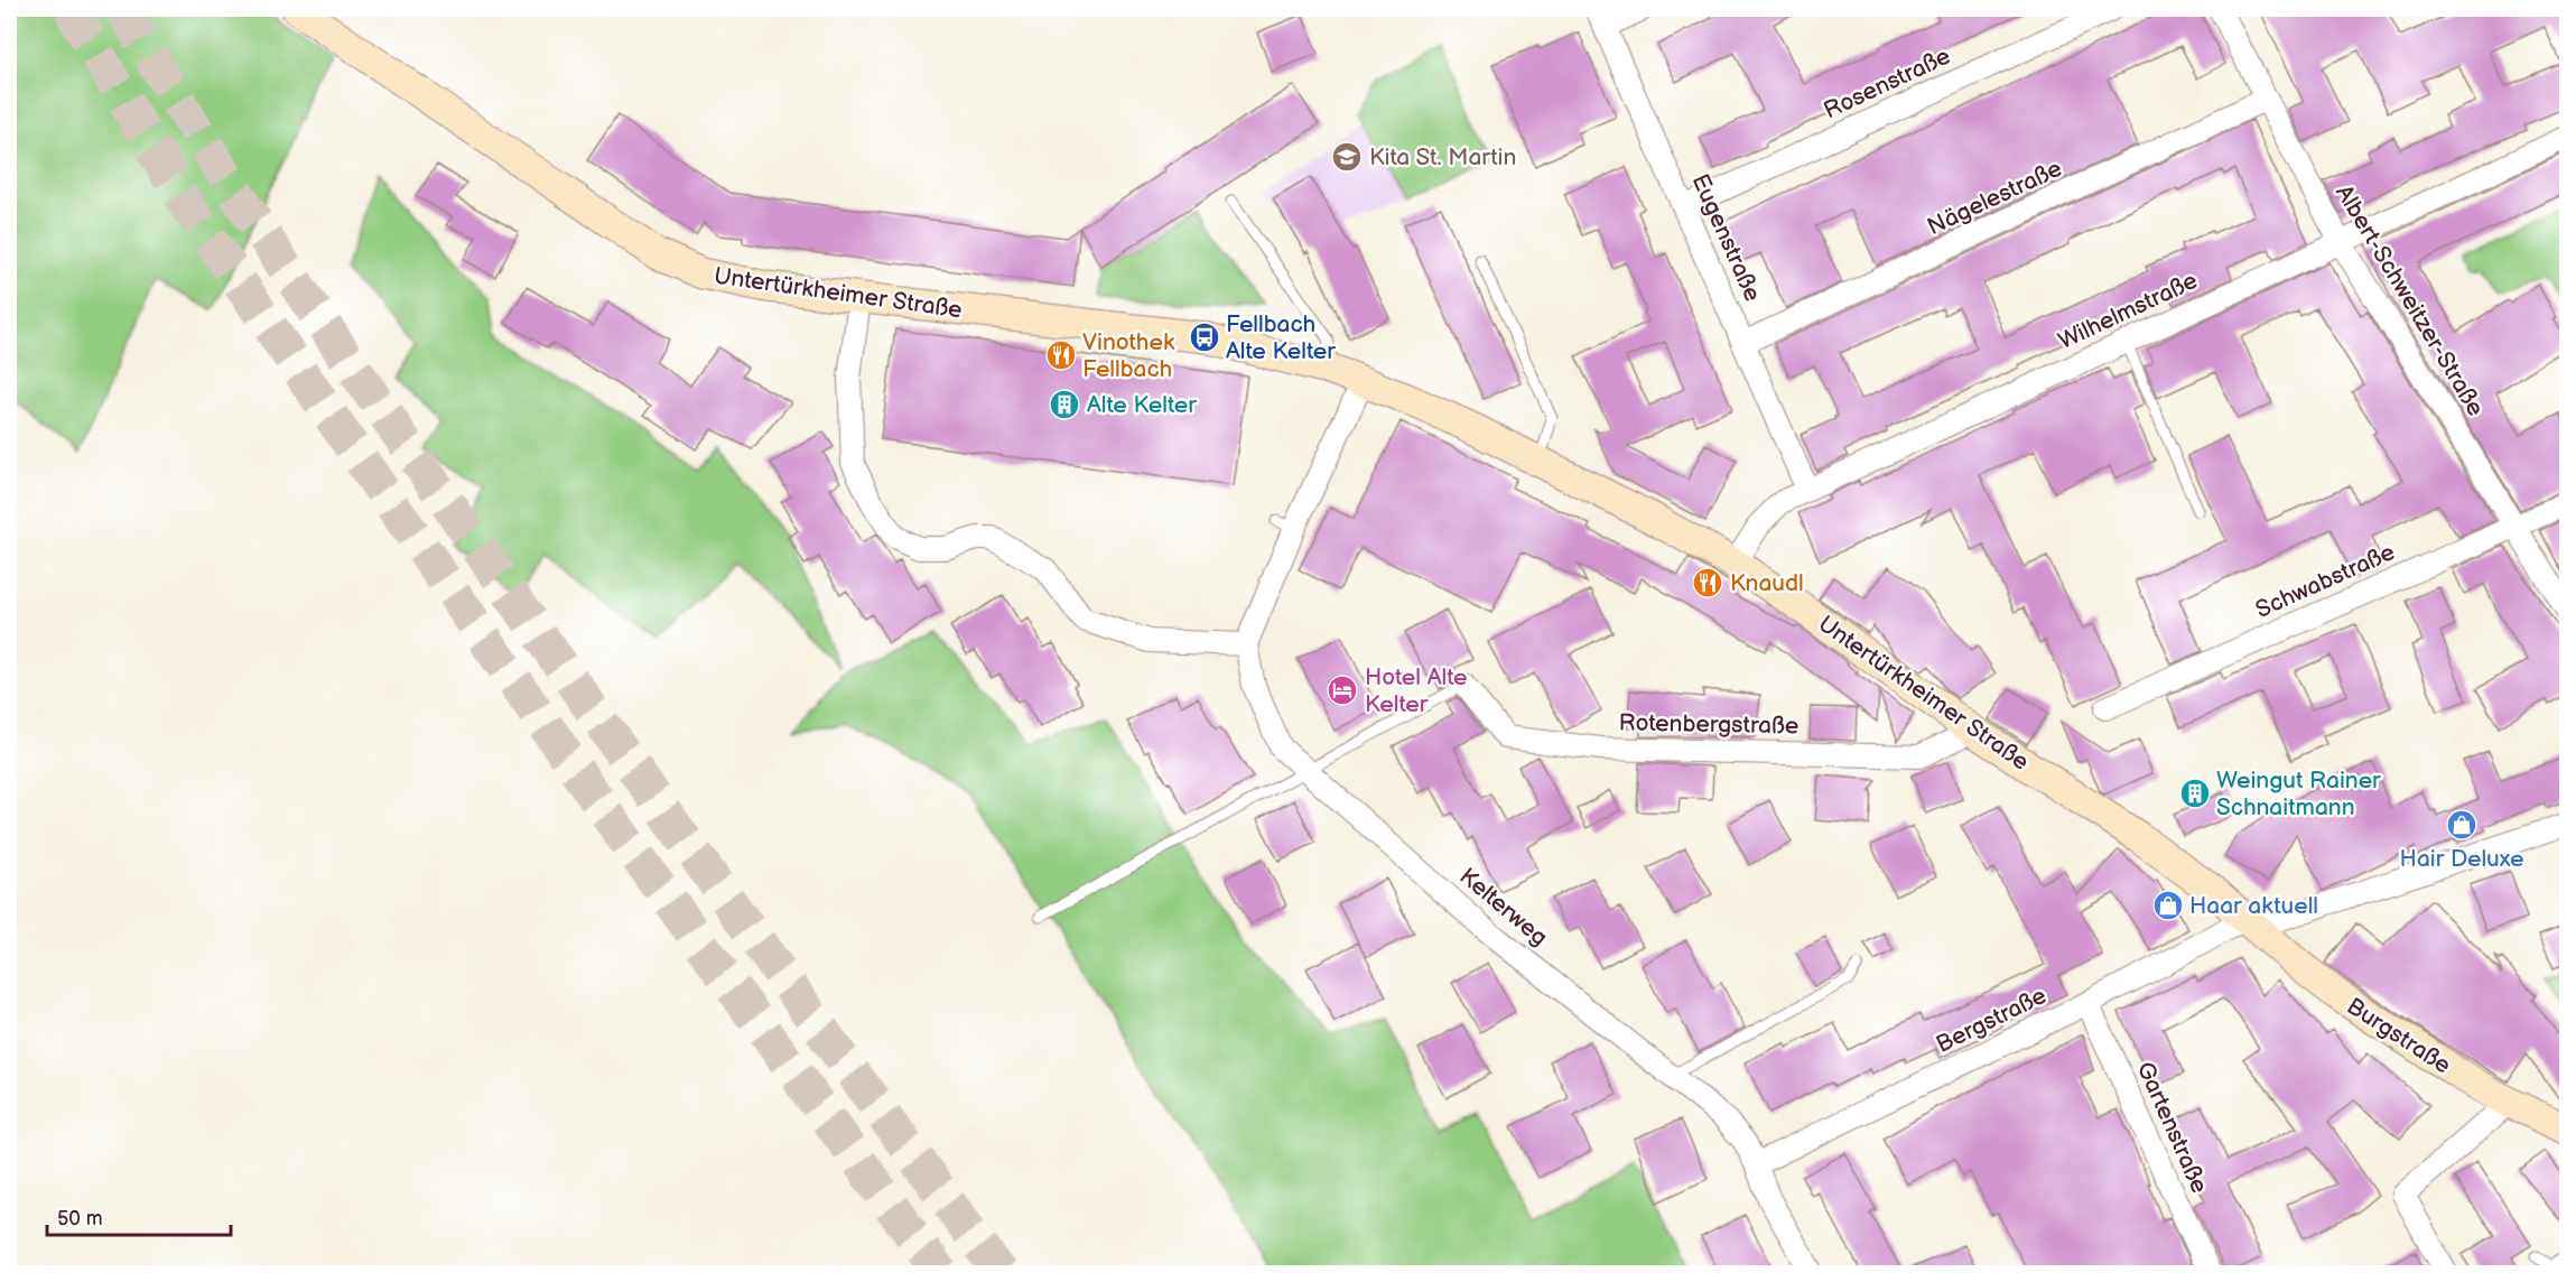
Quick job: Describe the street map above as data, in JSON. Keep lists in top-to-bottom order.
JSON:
{
  "streets": {
    "main road": ["Untertürkheimer Straße", "Burgstraße"],
    "street": [
      "Rosenstraße",
      "Nägelestraße",
      "Eugenstraße",
      "Albert-Schweitzer-Straße",
      "Wilhelmstraße",
      "Schwabstraße",
      "Rotenbergstraße",
      "Kelterweg",
      "Bergstraße",
      "Gartenstraße"
    ]
  },
  "crossings": [
    ["Rosenstraße", "Eugenstraße"],
    ["Nägelestraße", "Eugenstraße"],
    ["Nägelestraße", "Albert-Schweitzer-Straße"],
    ["Eugenstraße", "Wilhelmstraße"],
    ["Untertürkheimer Straße", "Wilhelmstraße"],
    ["Untertürkheimer Straße", "Rotenbergstraße"],
    ["Untertürkheimer Straße", "Kelterweg"],
    ["Untertürkheimer Straße", "Bergstraße"],
    ["Untertürkheimer Straße", "Burgstraße"],
    ["Albert-Schweitzer-Straße", "Wilhelmstraße"],
    ["Albert-Schweitzer-Straße", "Schwabstraße"],
    ["Kelterweg", "Bergstraße"],
    ["Bergstraße", "Burgstraße"],
    ["Bergstraße", "Gartenstraße"]
  ],
  "places": {
    "school or university": ["Kita St. Martin"],
    "bus stop": ["Fellbach Alte Kelter"],
    "restaurant": ["Vinothek Fellbach", "Knaudl"],
    "building": ["Alte Kelter", "Weingut Rainer Schnaitmann"],
    "hotel": ["Hotel Alte Kelter"],
    "shop": ["Hair Deluxe", "Haar aktuell"]
  },
  "scale_bar": "50 m"
}
